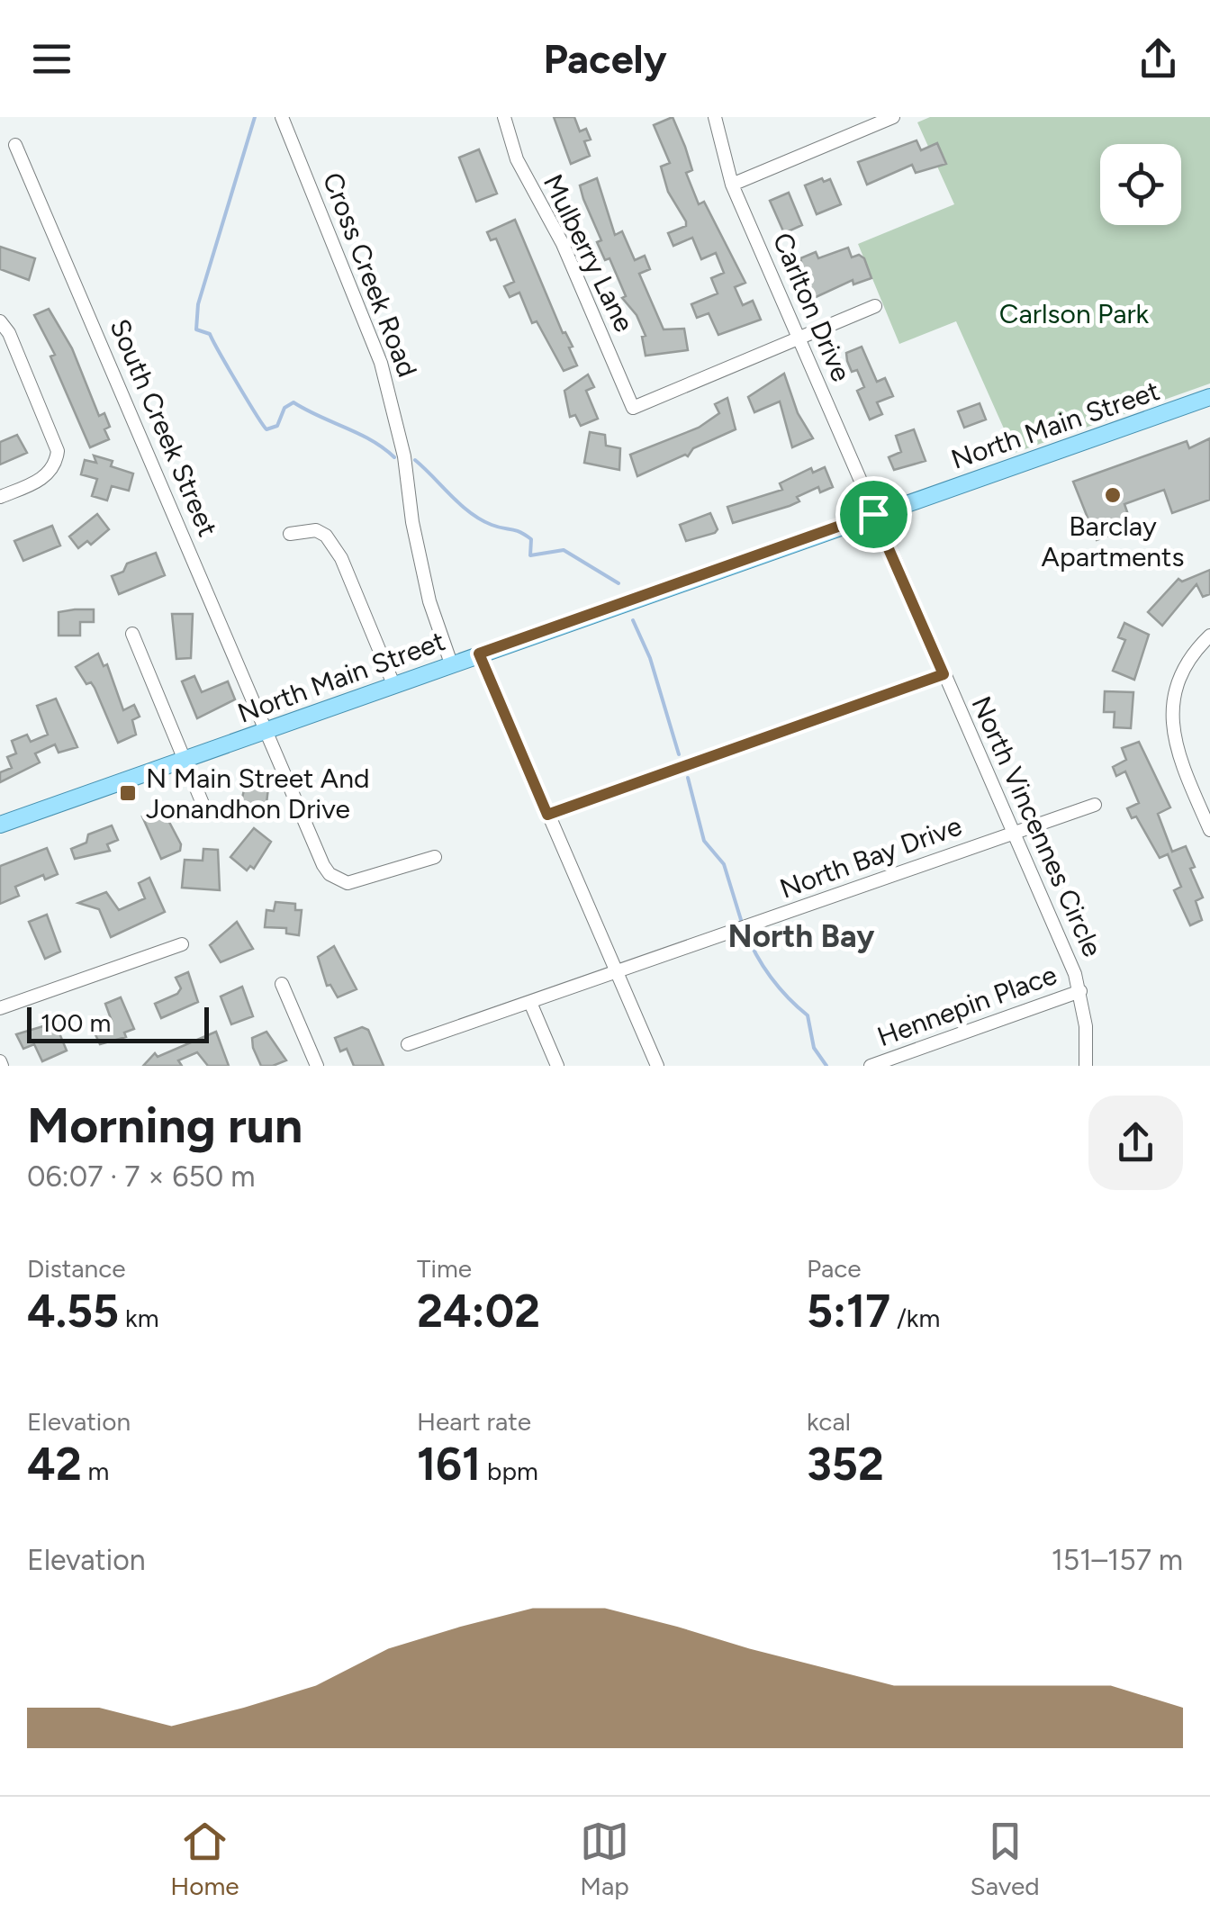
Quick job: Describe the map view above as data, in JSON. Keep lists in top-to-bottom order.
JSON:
{
  "streets": {
    "main road": ["North Main Street"],
    "street": [
      "Mulberry Lane",
      "Cross Creek Road",
      "Carlton Drive",
      "South Creek Street",
      "North Vincennes Circle",
      "North Bay Drive",
      "Hennepin Place"
    ]
  },
  "crossings": [
    ["Mulberry Lane", "Carlton Drive"],
    ["Cross Creek Road", "North Main Street"],
    ["Carlton Drive", "North Main Street"],
    ["Carlton Drive", "North Vincennes Circle"],
    ["North Main Street", "South Creek Street"],
    ["North Main Street", "North Vincennes Circle"],
    ["North Vincennes Circle", "North Bay Drive"],
    ["North Vincennes Circle", "Hennepin Place"]
  ],
  "districts": ["North Bay"],
  "parks": ["Carlson Park"],
  "places": {
    "other": ["Barclay Apartments"],
    "transit": ["N Main Street And Jonandhon Drive"]
  },
  "scale_bar": "100 m",
  "page": {
    "header": "Pacely",
    "scale": "100 m",
    "heading": ["Morning run", "06:07 · 7 × 650 m"],
    "stats": [
      ["Distance", "4.55 km"],
      ["Time", "24:02"],
      ["Pace", "5:17 /km"],
      ["Elevation", "42 m"],
      ["Heart rate", "161 bpm"],
      ["kcal", "352"]
    ],
    "chart": ["Elevation", "151–157 m"],
    "tabs": ["Home", "Map", "Saved"]
  }
}
